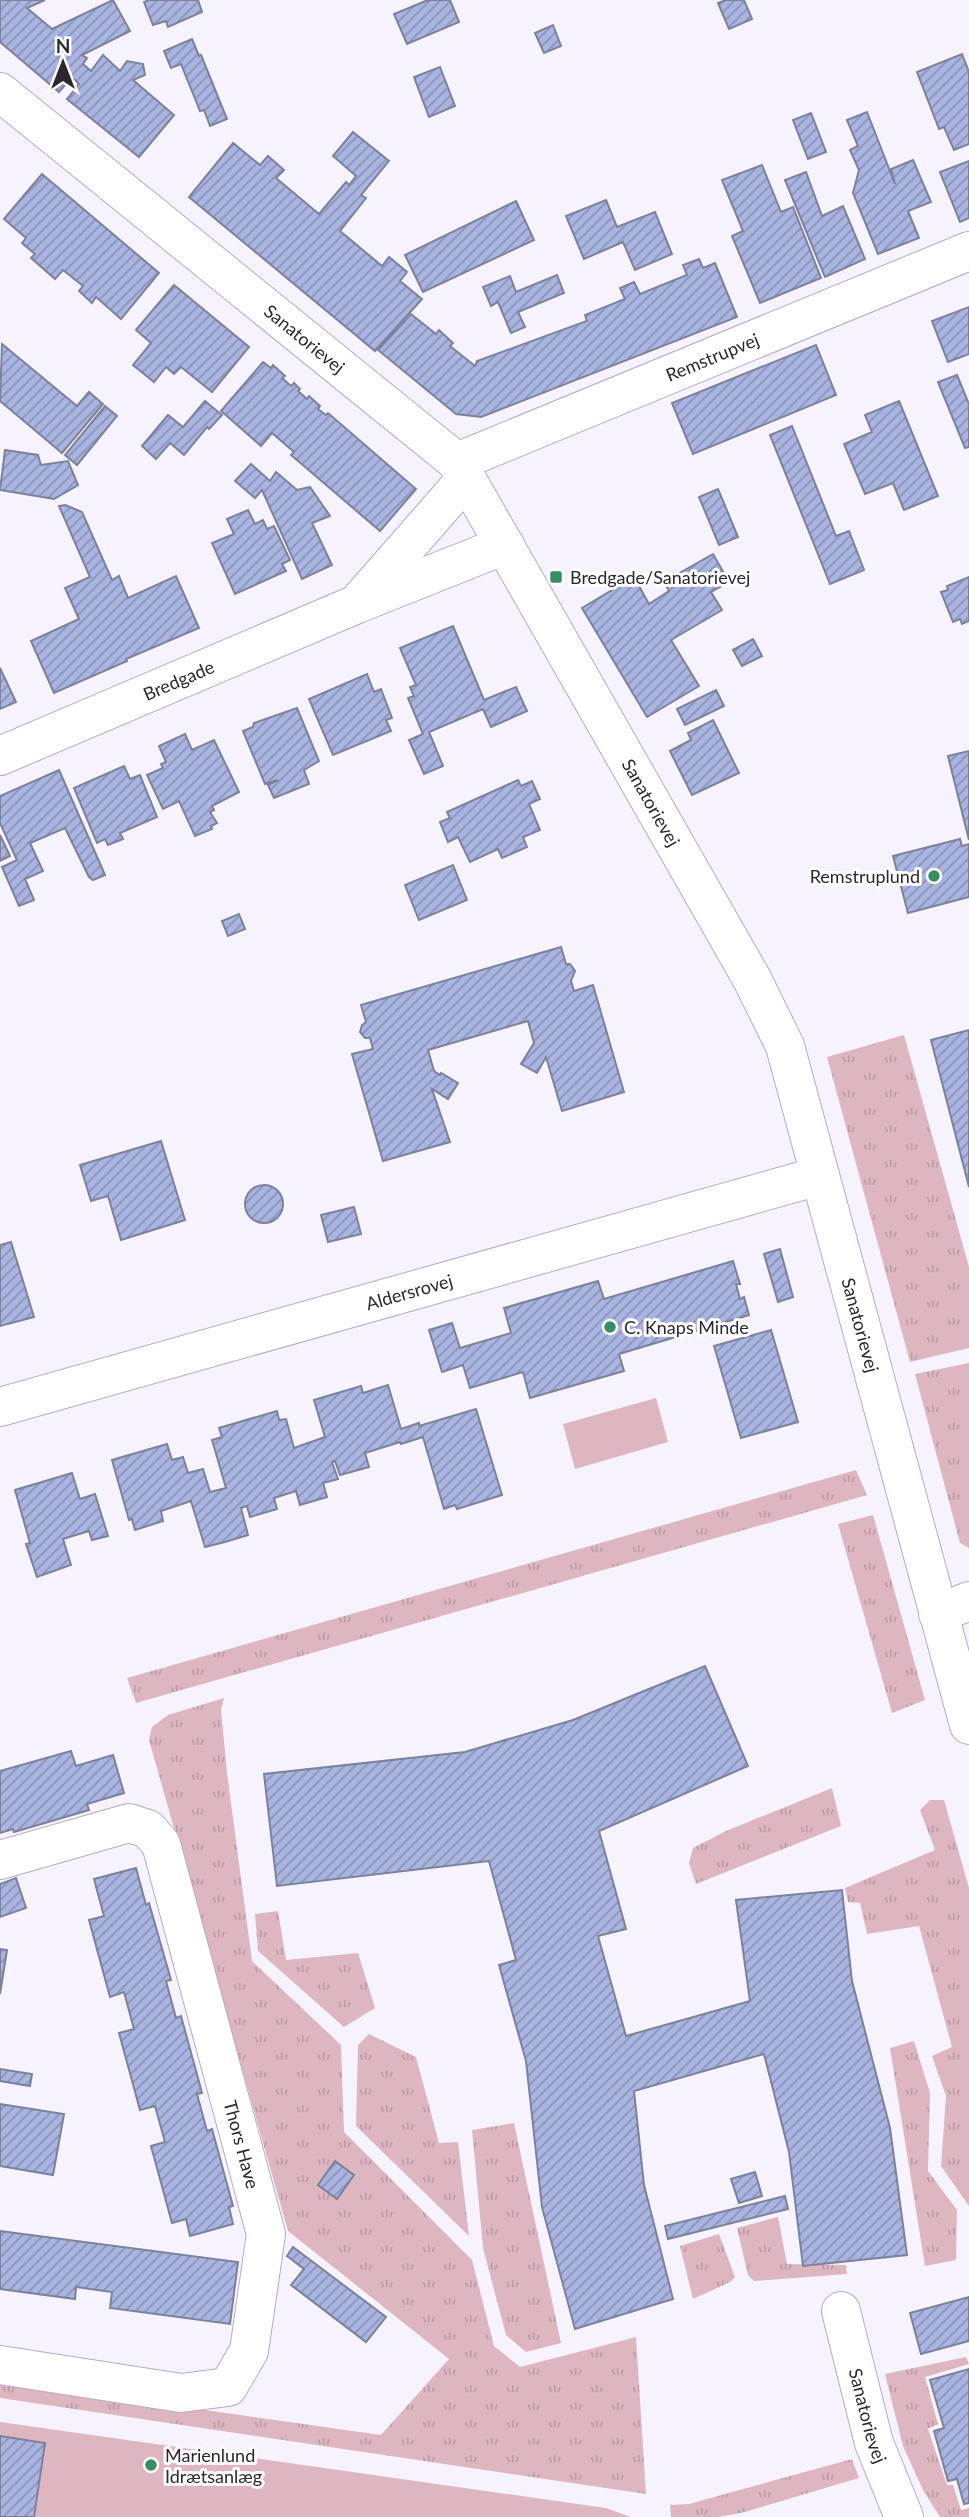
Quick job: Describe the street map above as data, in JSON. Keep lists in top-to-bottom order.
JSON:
{
  "streets": {
    "street": [
      "Sanatorievej",
      "Remstrupvej",
      "Bredgade",
      "Aldersrovej",
      "Thors Have"
    ]
  },
  "crossings": [
    ["Sanatorievej", "Remstrupvej"],
    ["Sanatorievej", "Bredgade"],
    ["Sanatorievej", "Aldersrovej"],
    ["Remstrupvej", "Bredgade"]
  ],
  "places": {
    "transit": ["Bredgade/Sanatorievej"],
    "other": ["Remstruplund", "C. Knaps Minde", "Marienlund Idrætsanlæg"]
  },
  "north": "top"
}
